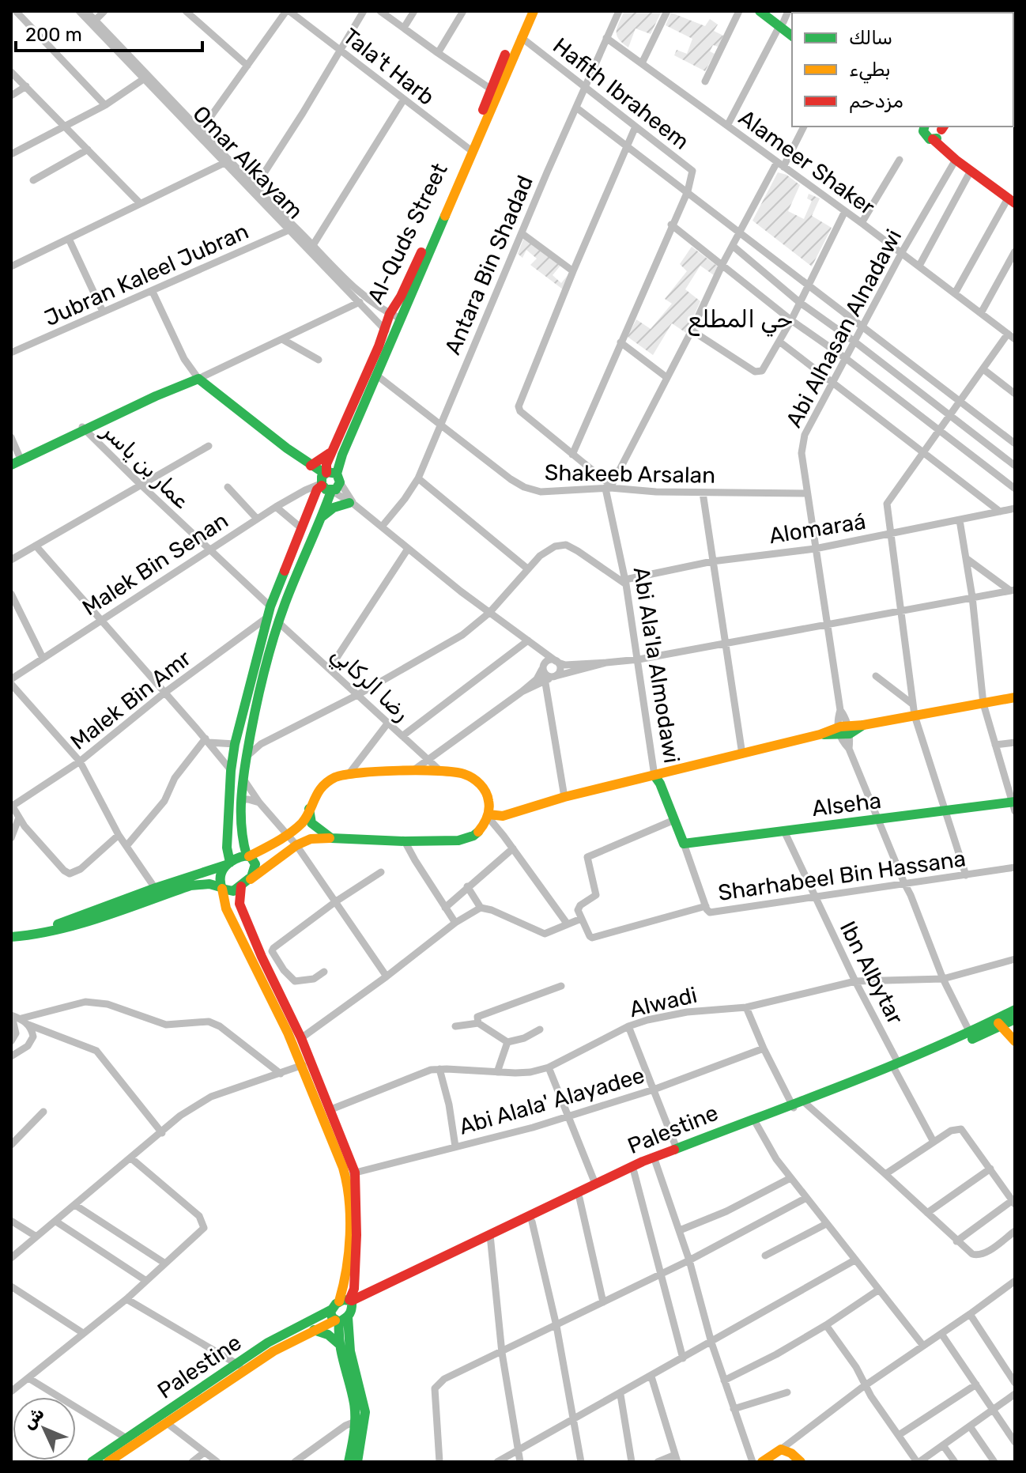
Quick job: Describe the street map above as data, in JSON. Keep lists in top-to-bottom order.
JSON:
{
  "streets": {
    "main road": [
      "Al-Quds Street",
      "Abi Ala'la Almodawi",
      "Alseha",
      "Palestine"
    ],
    "street": [
      "Tala't Harb",
      "Hafith Ibraheem",
      "Omar Alkayam",
      "Alameer Shaker",
      "Antara Bin Shadad",
      "Jubran Kaleel Jubran",
      "Abi Alhasan Alnadawi",
      "عمار بن ياسر",
      "Shakeeb Arsalan",
      "Alomaraá",
      "Malek Bin Senan",
      "رضا الركابي",
      "Malek Bin Amr",
      "Sharhabeel Bin Hassana",
      "Ibn Albytar",
      "Alwadi",
      "Abi Alala' Alayadee"
    ]
  },
  "crossings": [
    ["Tala't Harb", "Al-Quds Street"],
    ["Hafith Ibraheem", "Antara Bin Shadad"],
    ["Omar Alkayam", "Al-Quds Street"],
    ["Omar Alkayam", "Jubran Kaleel Jubran"],
    ["Alameer Shaker", "Antara Bin Shadad"],
    ["Alameer Shaker", "Abi Alhasan Alnadawi"],
    ["Al-Quds Street", "عمار بن ياسر"],
    ["Al-Quds Street", "Malek Bin Senan"],
    ["Al-Quds Street", "Malek Bin Amr"],
    ["Antara Bin Shadad", "Shakeeb Arsalan"],
    ["Abi Alhasan Alnadawi", "Shakeeb Arsalan"],
    ["Abi Alhasan Alnadawi", "Alomaraá"],
    ["عمار بن ياسر", "Malek Bin Senan"],
    ["Shakeeb Arsalan", "Abi Ala'la Almodawi"],
    ["Alomaraá", "Abi Ala'la Almodawi"],
    ["Abi Ala'la Almodawi", "Alseha"],
    ["Abi Ala'la Almodawi", "Sharhabeel Bin Hassana"],
    ["Alseha", "Sharhabeel Bin Hassana"],
    ["Alseha", "Ibn Albytar"],
    ["Sharhabeel Bin Hassana", "Ibn Albytar"],
    ["Ibn Albytar", "Alwadi"],
    ["Ibn Albytar", "Palestine"]
  ],
  "districts": ["حي المطلع"],
  "legend": ["سالك", "بطيء", "مزدحم"],
  "scale_bar": "200 m",
  "north": "top left"
}
